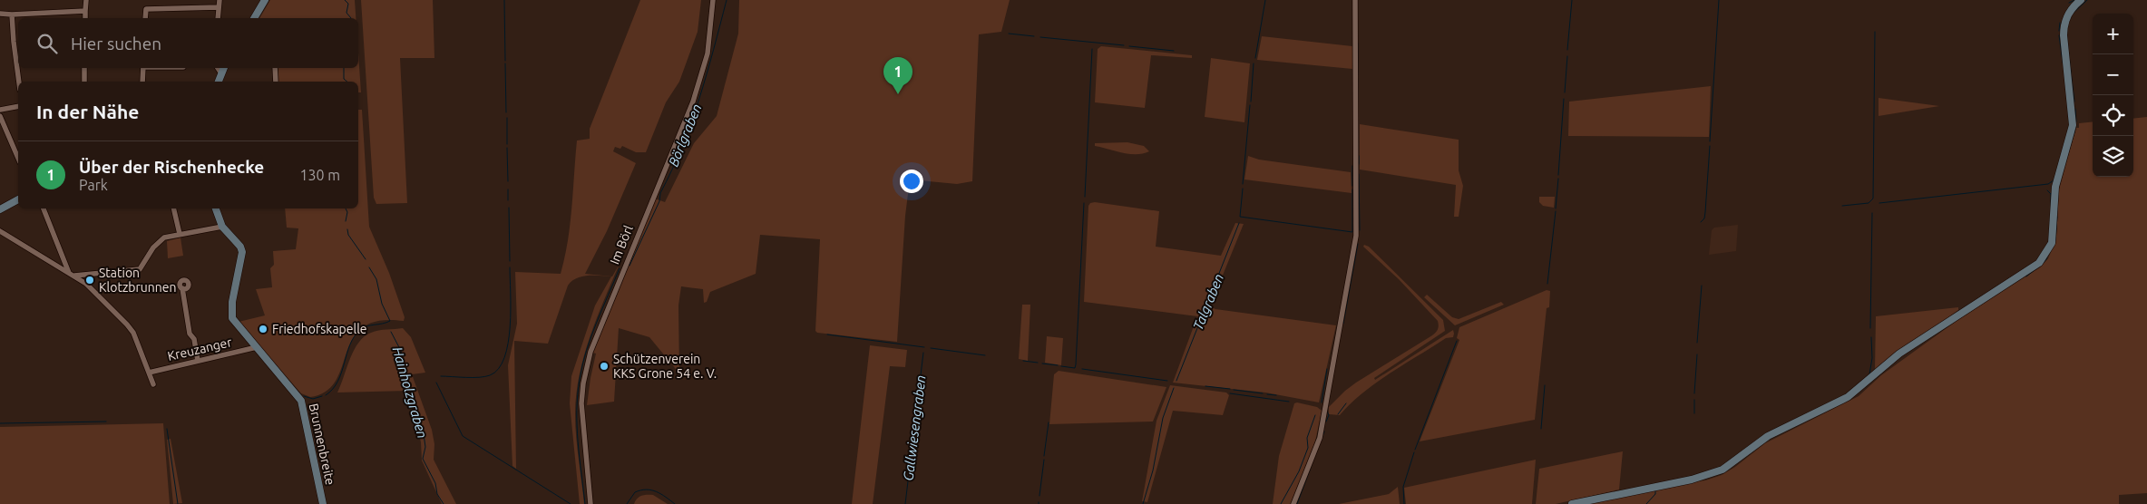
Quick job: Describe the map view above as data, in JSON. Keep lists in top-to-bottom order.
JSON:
{
  "streets": {
    "street": ["Im Börl", "Kreuzanger", "Brunnenbreite"]
  },
  "crossings": [
    ["Kreuzanger", "Brunnenbreite"]
  ],
  "water": [
    "Börlgraben",
    "Talgraben",
    "Hainholzgraben",
    "Gallwiesengraben"
  ],
  "places": ["Station Klotzbrunnen", "Friedhofskapelle", "Schützenverein KKS Grone 54 e. V."],
  "page": {
    "map_buttons": ["+", "−"],
    "search": "Hier suchen",
    "pins": "1",
    "heading": "In der Nähe",
    "list": [
      {
        "mark": "1",
        "name": "Über der Rischenhecke",
        "note": "Park",
        "value": "130 m"
      }
    ]
  }
}
